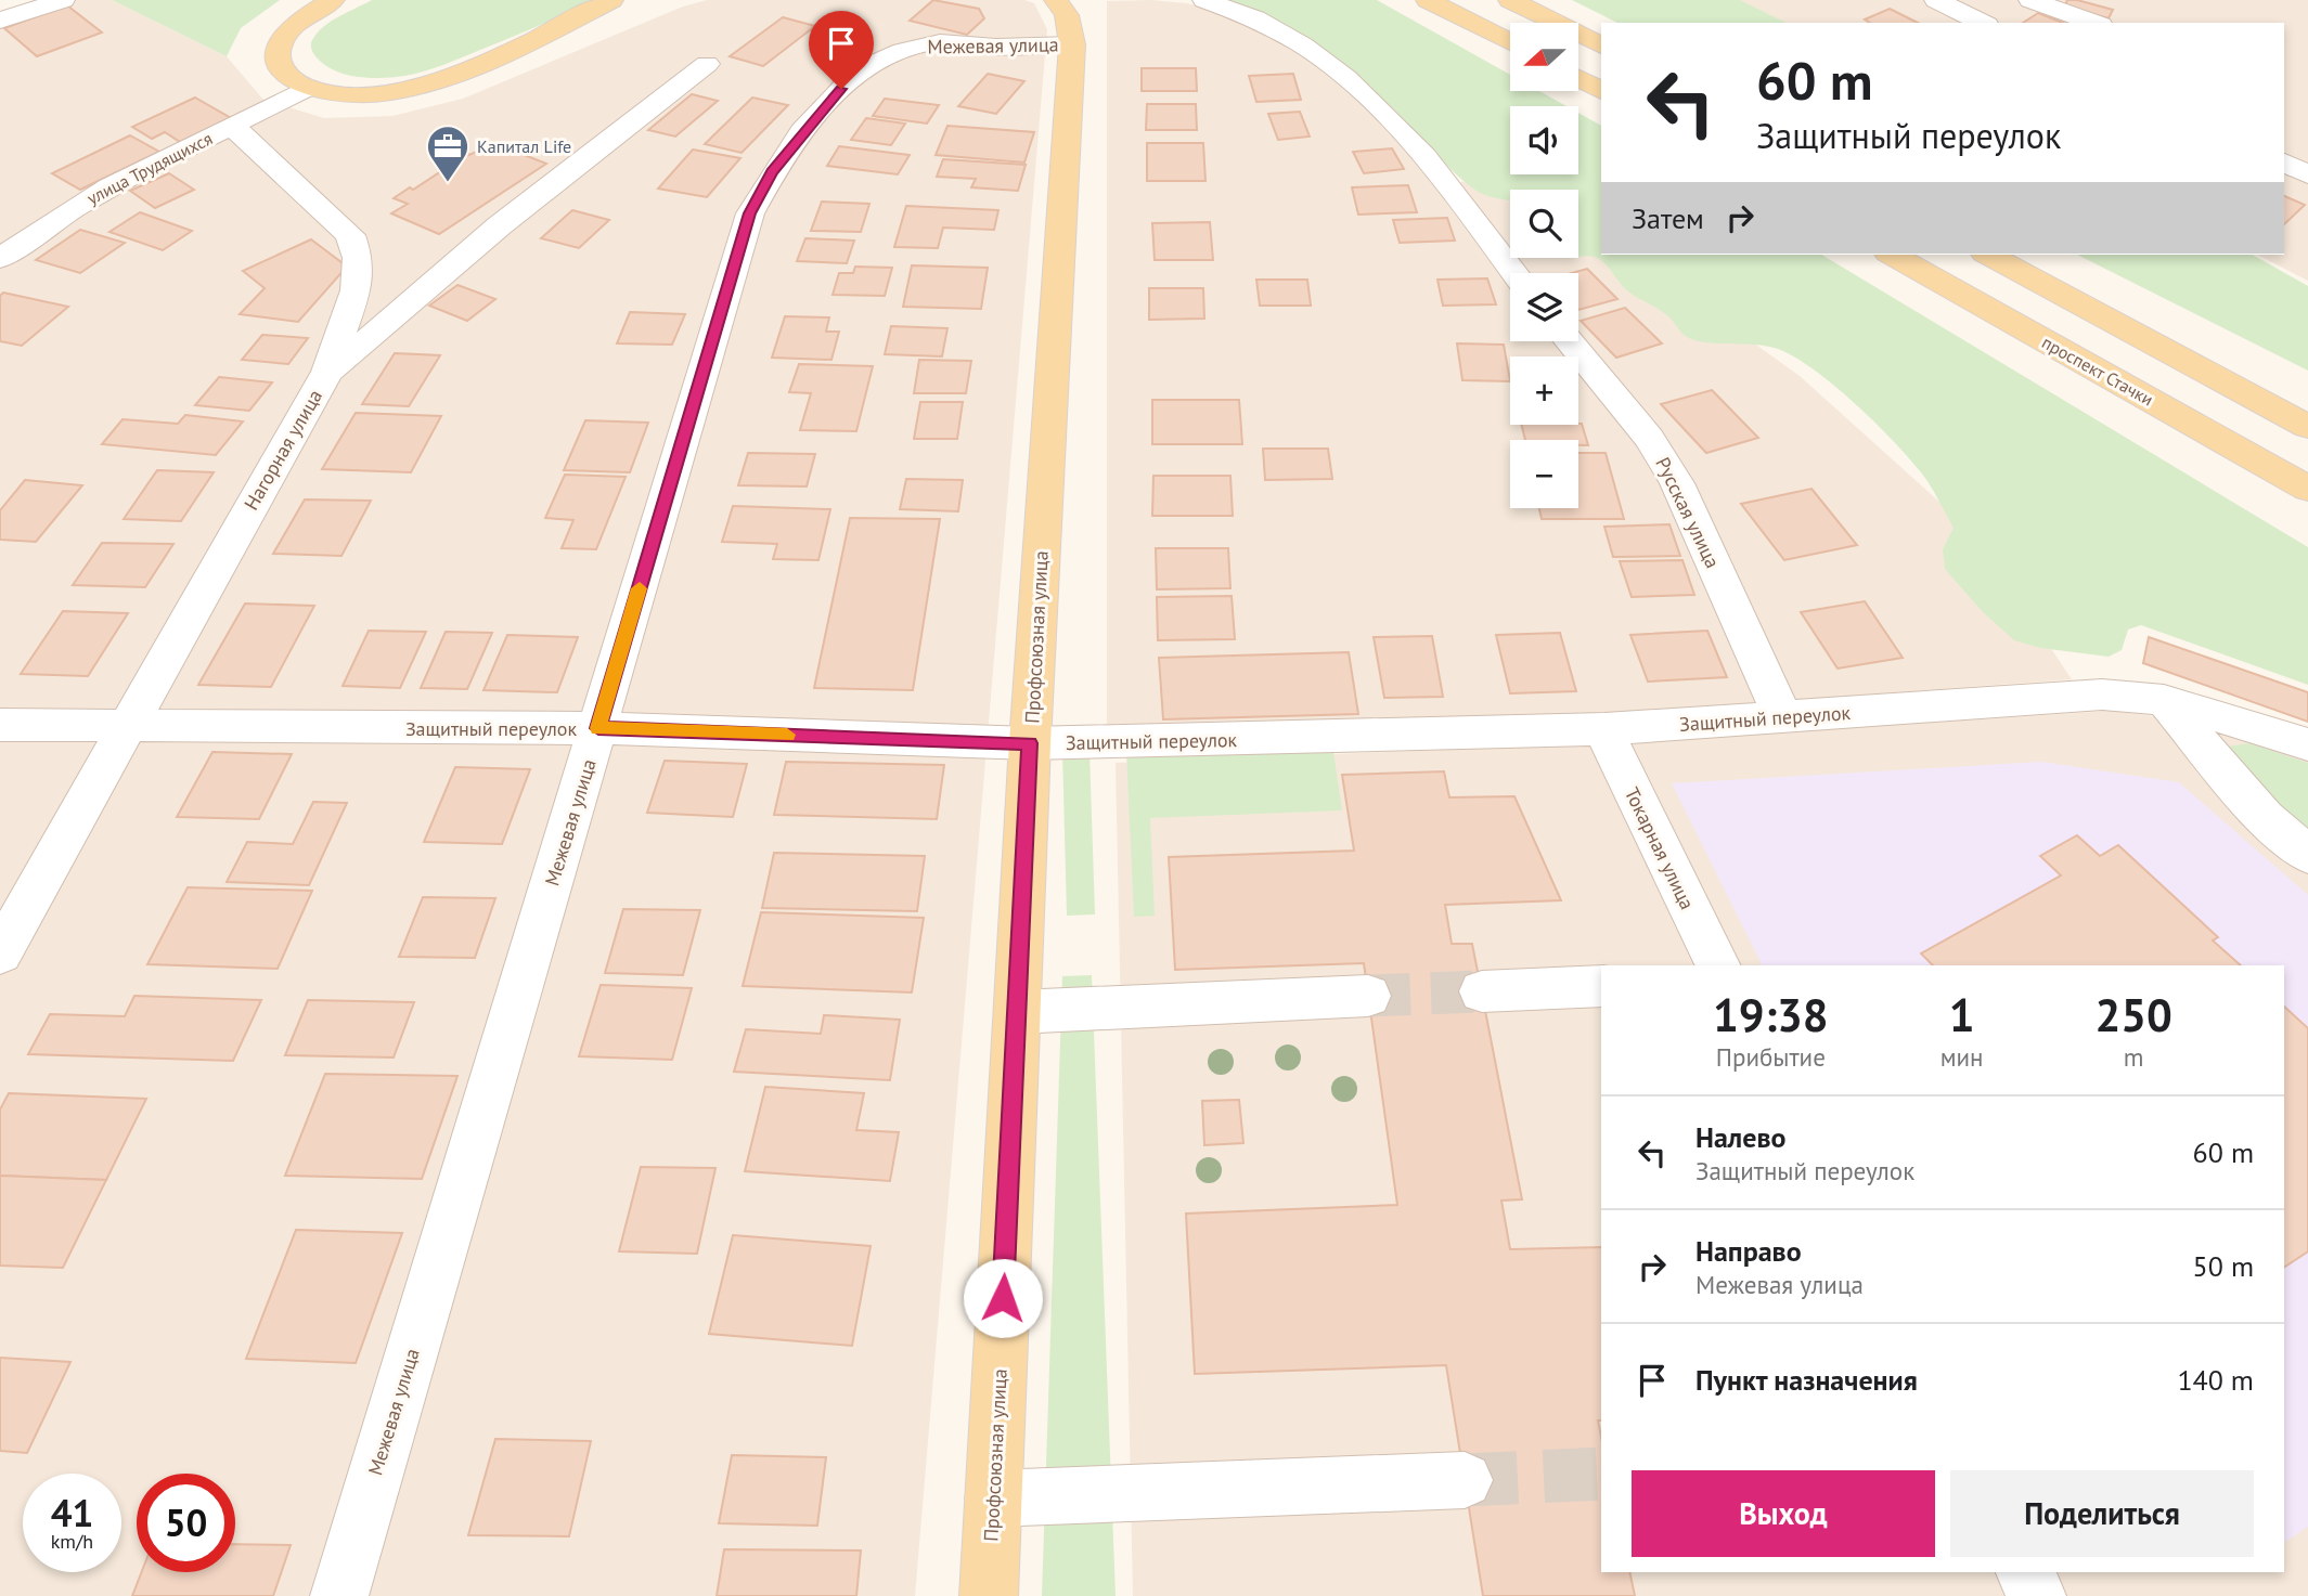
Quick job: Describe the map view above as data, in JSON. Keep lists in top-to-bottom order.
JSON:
{
  "streets": {
    "main road": ["проспект Стачки", "Профсоюзная улица"],
    "street": [
      "Межевая улица",
      "улица Трудящихся",
      "Нагорная улица",
      "Русская улица",
      "Защитный переулок",
      "Токарная улица"
    ]
  },
  "crossings": [
    ["Межевая улица", "Профсоюзная улица"],
    ["Межевая улица", "Защитный переулок"],
    ["Нагорная улица", "Защитный переулок"],
    ["Русская улица", "Защитный переулок"],
    ["Профсоюзная улица", "Защитный переулок"],
    ["Защитный переулок", "Токарная улица"]
  ],
  "places": {
    "office": ["Капитал Life"]
  },
  "north": "left",
  "page": {
    "map_buttons": ["+", "−"],
    "turn": ["60 m", "Защитный переулок"],
    "then": "Затем",
    "eta": [
      "19:38",
      "Прибытие",
      "1",
      "мин",
      "250",
      "m"
    ],
    "list": [
      {
        "name": "Налево",
        "note": "Защитный переулок",
        "value": "60 m"
      },
      {
        "name": "Направо",
        "note": "Межевая улица",
        "value": "50 m"
      },
      {
        "name": "Пункт назначения",
        "value": "140 m"
      }
    ],
    "buttons": ["Выход", "Поделиться"],
    "speed": "41 km/h",
    "limit": "50"
  }
}
